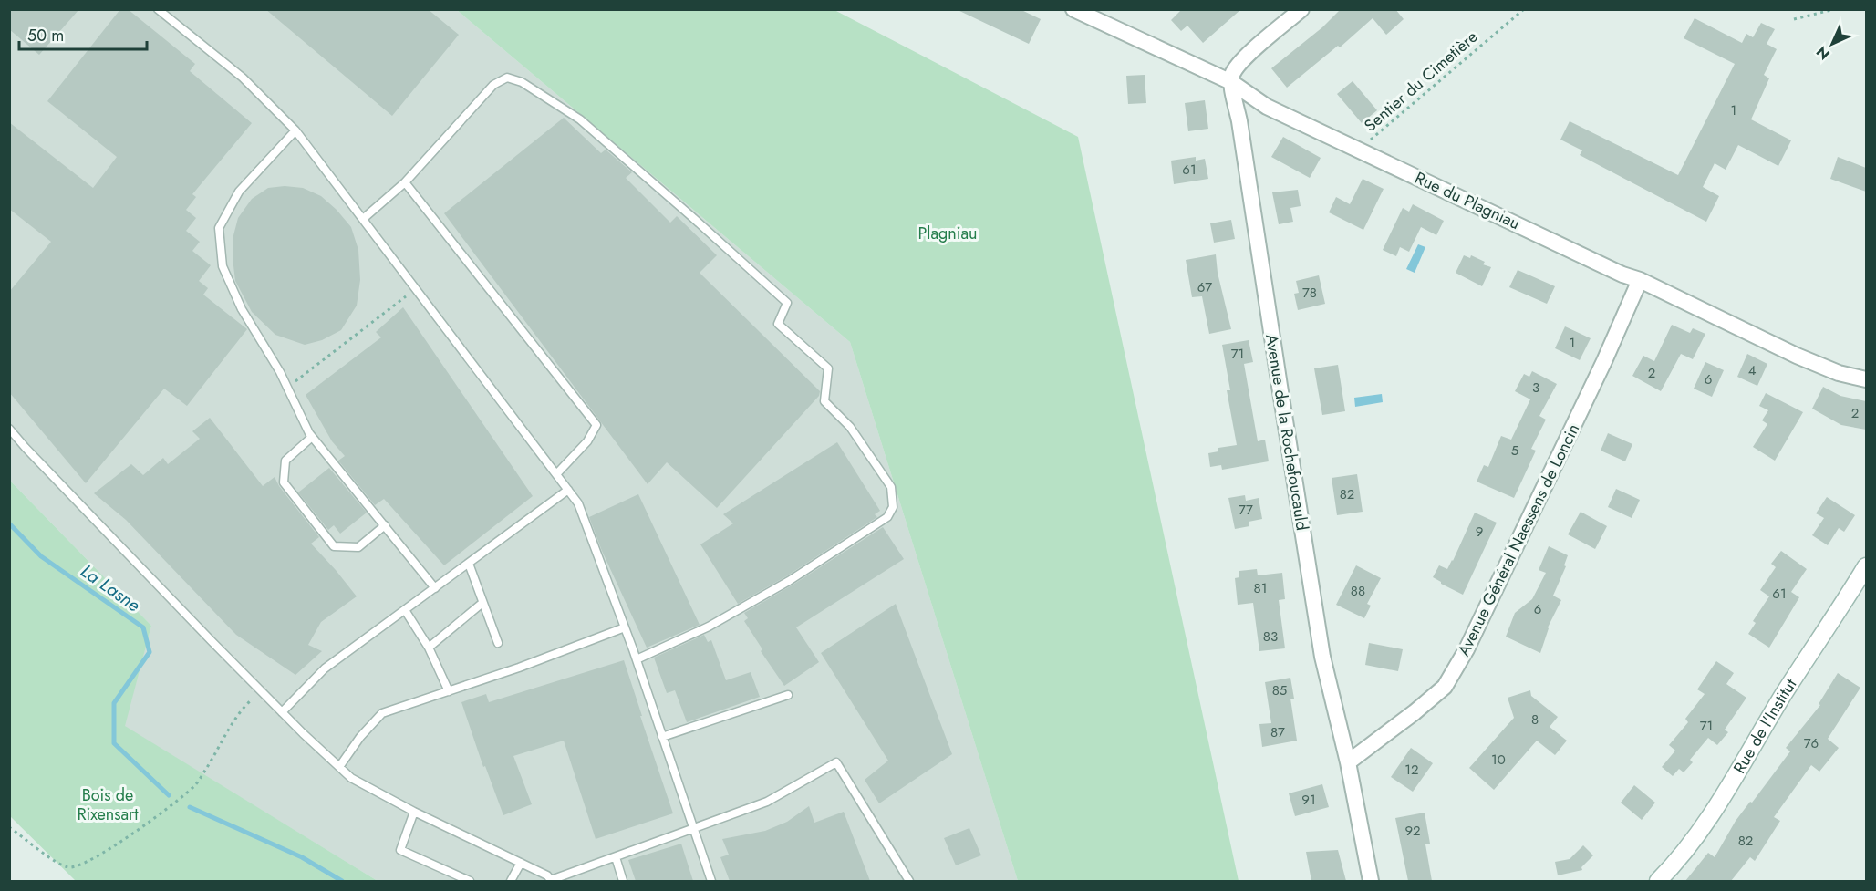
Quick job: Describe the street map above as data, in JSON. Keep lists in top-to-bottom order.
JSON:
{
  "streets": {
    "street": [
      "Rue du Plagniau",
      "Avenue de la Rochefoucauld",
      "Avenue Général Naessens de Loncin",
      "Rue de l'Institut"
    ],
    "path": ["Sentier du Cimetière"]
  },
  "crossings": [
    ["Sentier du Cimetière", "Rue du Plagniau"],
    ["Rue du Plagniau", "Avenue de la Rochefoucauld"],
    ["Rue du Plagniau", "Avenue Général Naessens de Loncin"],
    ["Avenue de la Rochefoucauld", "Avenue Général Naessens de Loncin"]
  ],
  "water": ["La Lasne"],
  "parks": ["Plagniau", "Bois de Rixensart"],
  "house_numbers": [
    "1",
    "61",
    "67",
    "78",
    "1",
    "71",
    "4",
    "2",
    "6",
    "3",
    "2",
    "5",
    "82",
    "77",
    "9",
    "81",
    "88",
    "61",
    "6",
    "83",
    "85",
    "8",
    "71",
    "87",
    "76",
    "10",
    "12",
    "91",
    "92",
    "82"
  ],
  "scale_bar": "50 m",
  "north": "bottom left"
}
